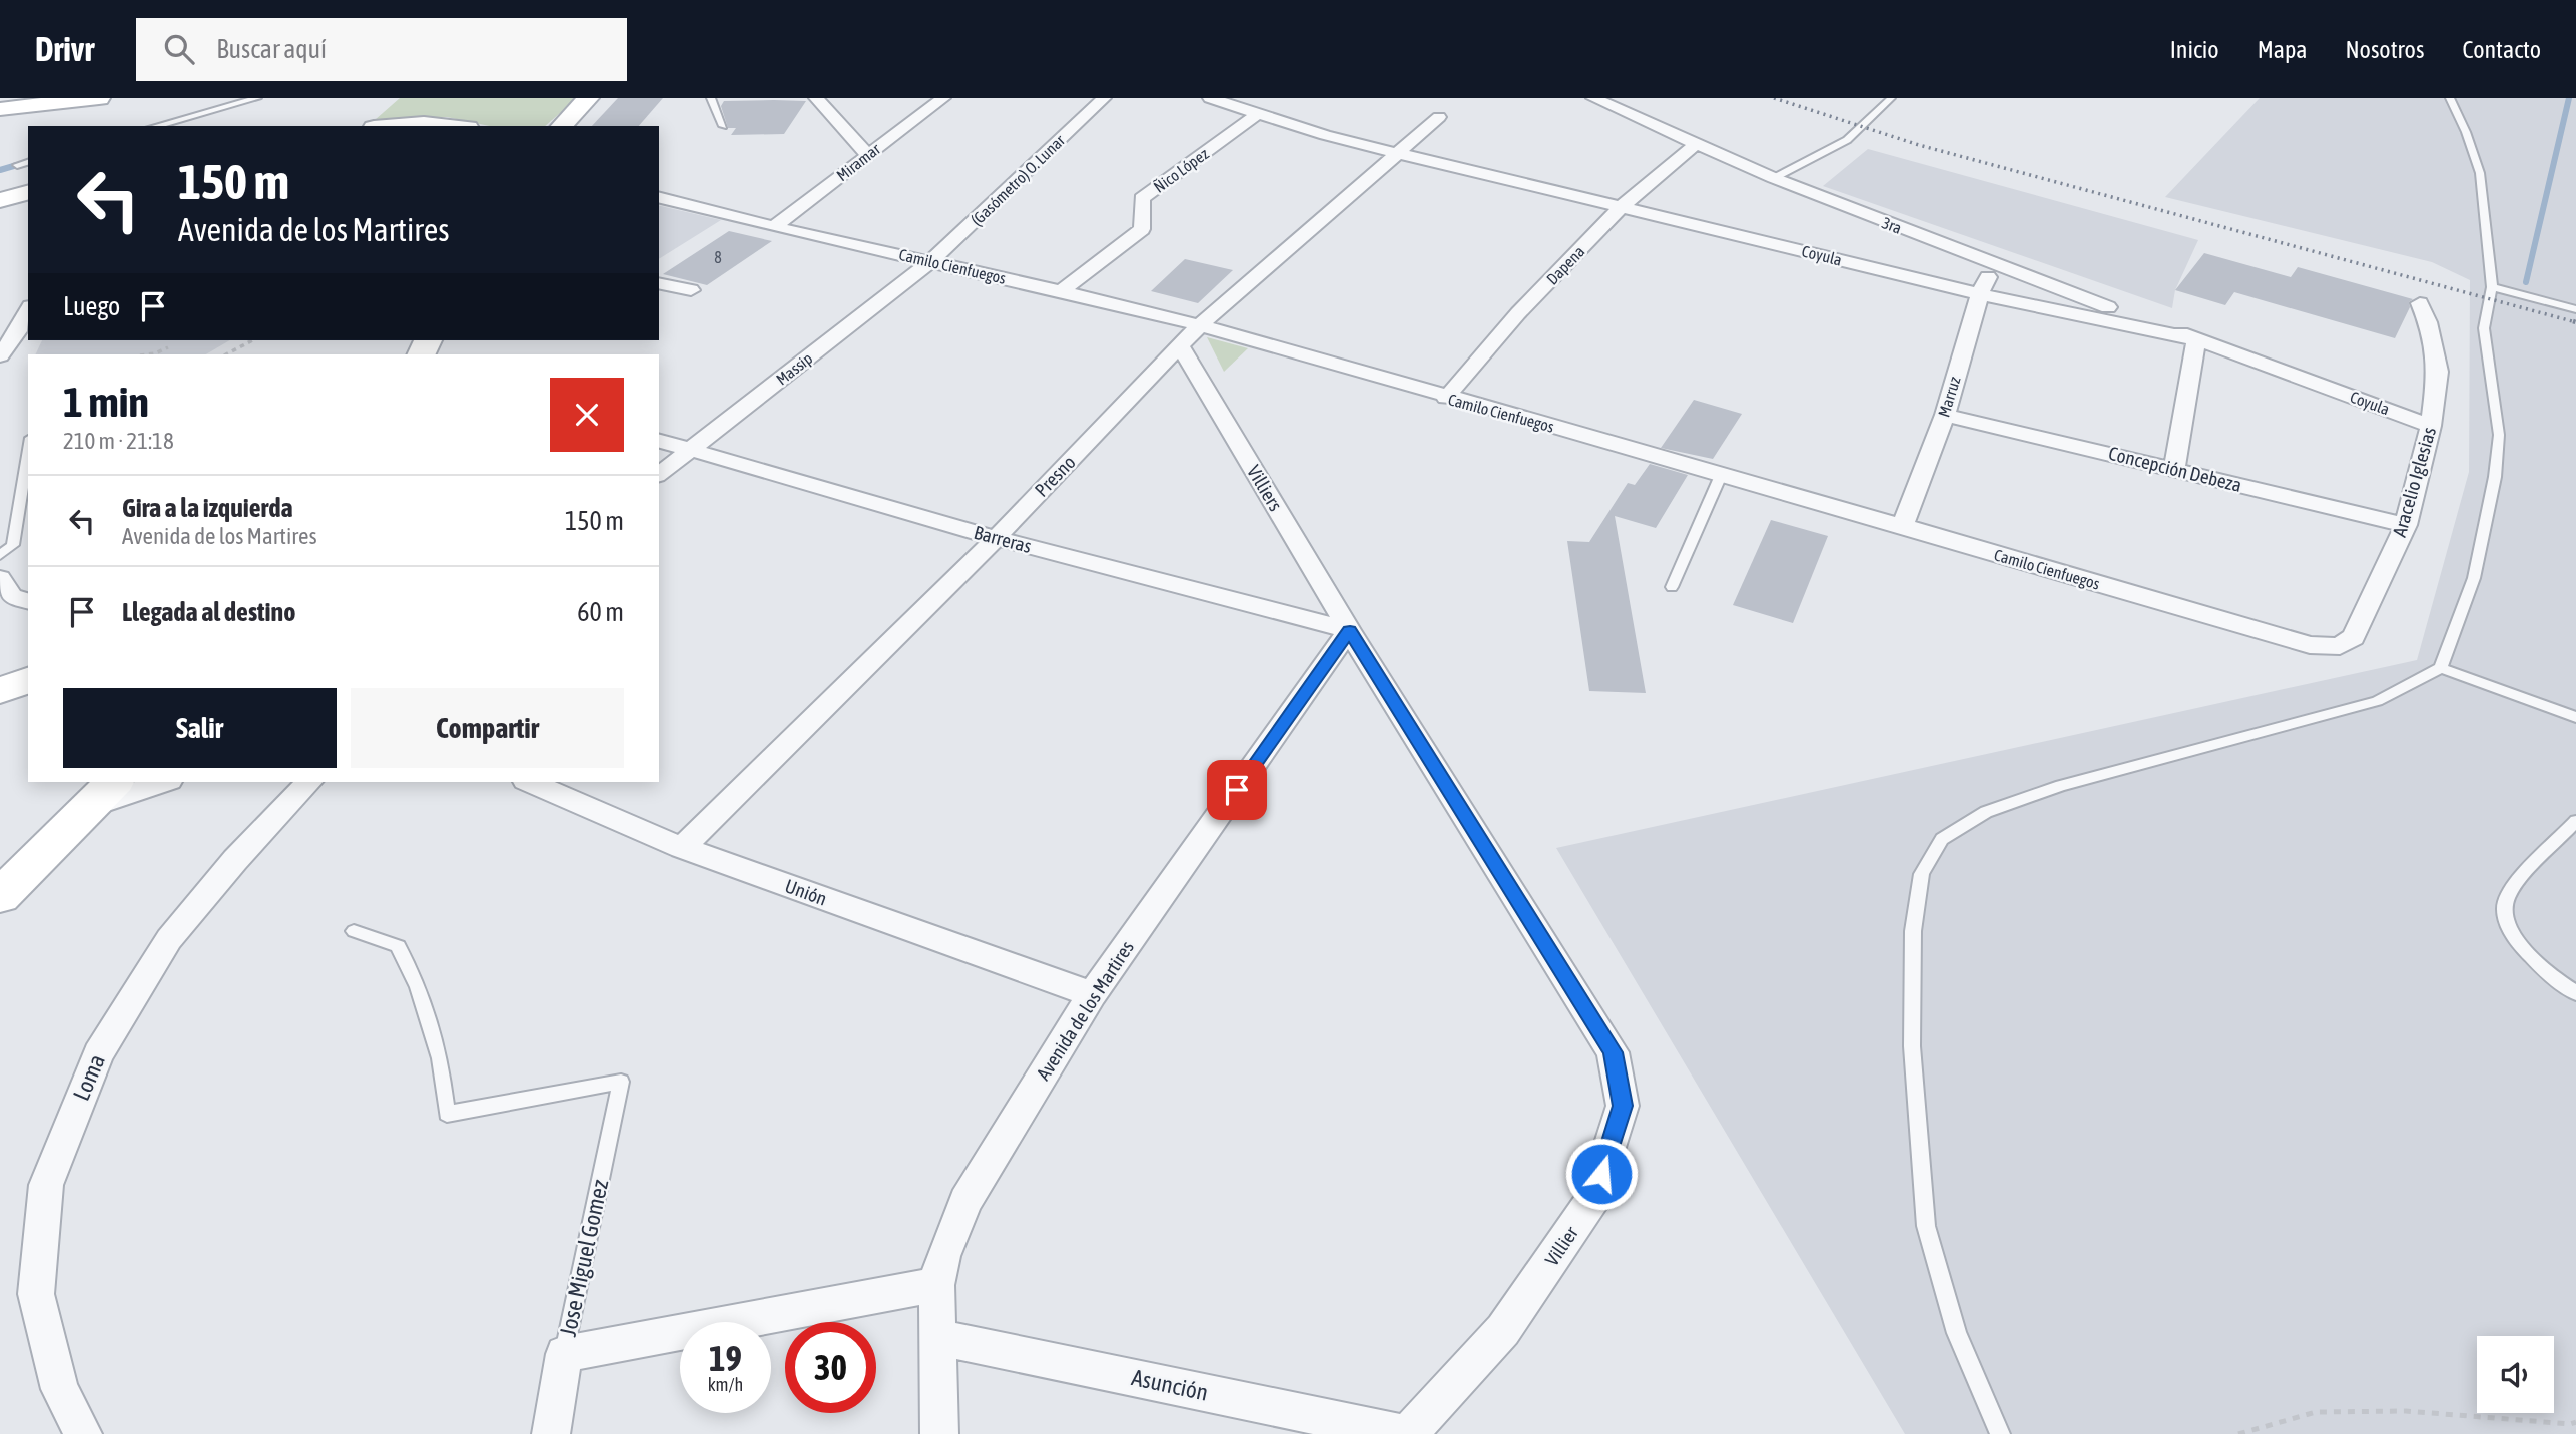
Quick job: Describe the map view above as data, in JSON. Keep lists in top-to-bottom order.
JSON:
{
  "streets": {
    "street": [
      "Miramar",
      "Ñico López",
      "(Gasómetro) O. Lunar",
      "3ra",
      "Coyula",
      "Dapena",
      "Camilo Cienfuegos",
      "Massip",
      "Marruz",
      "Concepción Debeza",
      "Presno",
      "Aracelio Iglesias",
      "Villiers",
      "Barreras",
      "Unión",
      "Avenida de los Martires",
      "Loma",
      "Villier",
      "Jose Miguel Gomez",
      "Asunción"
    ]
  },
  "crossings": [
    ["Miramar", "Camilo Cienfuegos"],
    ["Ñico López", "Coyula"],
    ["Ñico López", "Camilo Cienfuegos"],
    ["(Gasómetro) O. Lunar", "Camilo Cienfuegos"],
    ["(Gasómetro) O. Lunar", "Massip"],
    ["3ra", "Coyula"],
    ["3ra", "Dapena"],
    ["3ra", "Marruz"],
    ["Coyula", "Dapena"],
    ["Coyula", "Marruz"],
    ["Coyula", "Presno"],
    ["Coyula", "Aracelio Iglesias"],
    ["Dapena", "Camilo Cienfuegos"],
    ["Camilo Cienfuegos", "Massip"],
    ["Camilo Cienfuegos", "Marruz"],
    ["Camilo Cienfuegos", "Presno"],
    ["Camilo Cienfuegos", "Aracelio Iglesias"],
    ["Massip", "Barreras"],
    ["Marruz", "Concepción Debeza"],
    ["Concepción Debeza", "Aracelio Iglesias"],
    ["Presno", "Villiers"],
    ["Presno", "Barreras"],
    ["Presno", "Unión"],
    ["Villiers", "Barreras"],
    ["Villiers", "Avenida de los Martires"],
    ["Villiers", "Villier"],
    ["Barreras", "Avenida de los Martires"],
    ["Barreras", "Villier"],
    ["Unión", "Avenida de los Martires"],
    ["Avenida de los Martires", "Villier"],
    ["Avenida de los Martires", "Asunción"],
    ["Villier", "Asunción"]
  ],
  "house_numbers": ["8"],
  "page": {
    "header": "Drivr",
    "search": "Buscar aquí",
    "nav": [
      "Inicio",
      "Mapa",
      "Nosotros",
      "Contacto"
    ],
    "turn": ["150 m", "Avenida de los Martires"],
    "then": "Luego",
    "heading": ["1 min", "210 m · 21:18"],
    "list": [
      {
        "name": "Gira a la izquierda",
        "note": "Avenida de los Martires",
        "value": "150 m"
      },
      {
        "name": "Llegada al destino",
        "value": "60 m"
      }
    ],
    "buttons": ["Salir", "Compartir"],
    "speed": "19 km/h",
    "limit": "30"
  }
}
